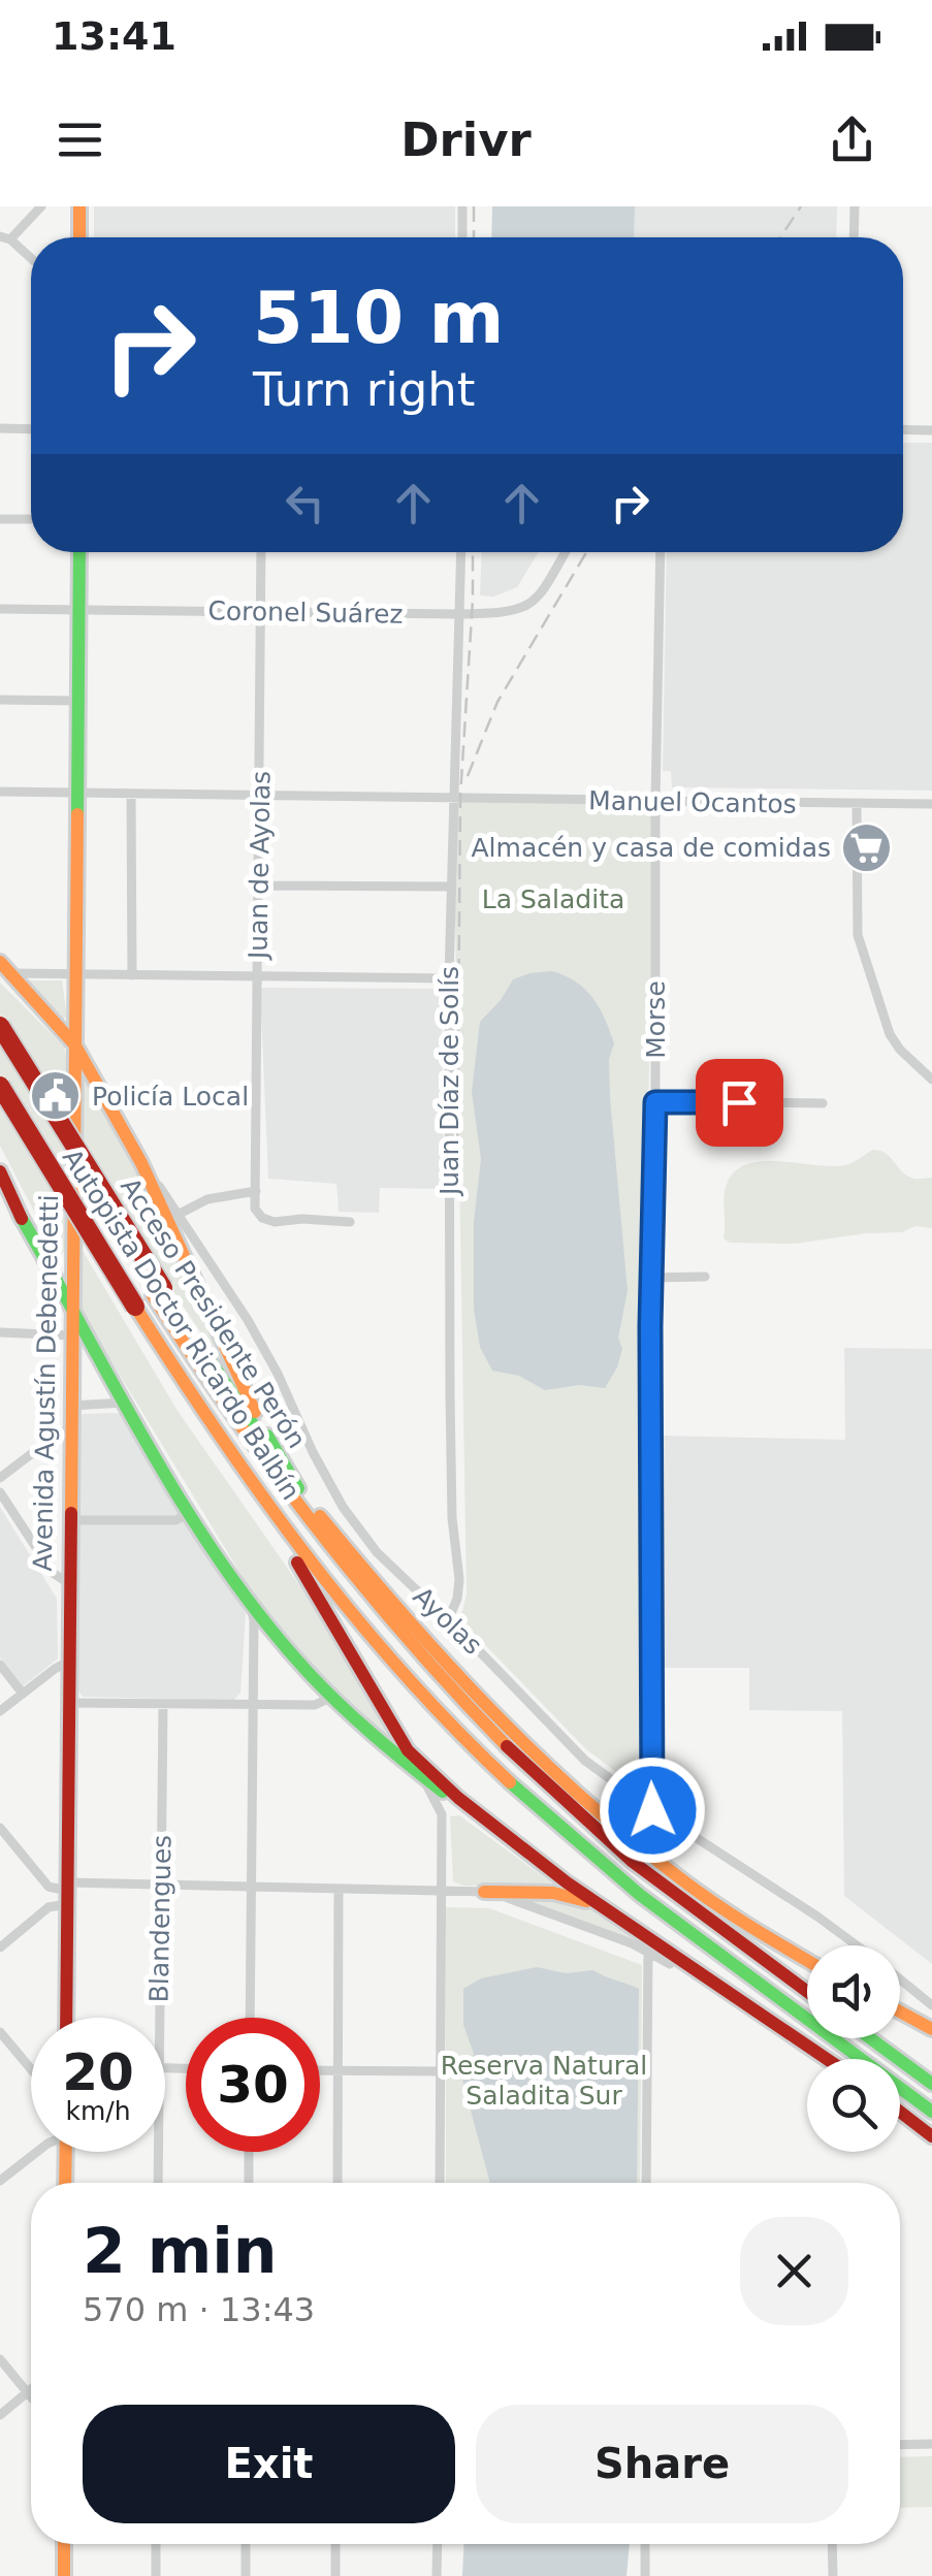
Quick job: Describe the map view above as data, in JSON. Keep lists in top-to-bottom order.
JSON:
{
  "streets": {
    "main road": ["Acceso Presidente Perón", "Autopista Doctor Ricardo Balbín", "Avenida Agustín Debenedetti"],
    "street": [
      "Coronel Suárez",
      "Manuel Ocantos",
      "Juan de Ayolas",
      "Morse",
      "Juan Díaz de Solís",
      "Ayolas",
      "Blandengues"
    ]
  },
  "crossings": [
    ["Coronel Suárez", "Juan de Ayolas"],
    ["Coronel Suárez", "Juan Díaz de Solís"],
    ["Coronel Suárez", "Avenida Agustín Debenedetti"],
    ["Manuel Ocantos", "Juan de Ayolas"],
    ["Manuel Ocantos", "Morse"],
    ["Manuel Ocantos", "Juan Díaz de Solís"],
    ["Manuel Ocantos", "Avenida Agustín Debenedetti"],
    ["Morse", "Ayolas"],
    ["Juan Díaz de Solís", "Ayolas"],
    ["Acceso Presidente Perón", "Autopista Doctor Ricardo Balbín"]
  ],
  "parks": ["La Saladita", "Reserva Natural Saladita Sur"],
  "places": {
    "supermarket": ["Almacén y casa de comidas"],
    "public building": ["Policía Local"]
  },
  "page": {
    "status": "13:41",
    "header": "Drivr",
    "turn": ["510 m", "Turn right"],
    "speed": "20 km/h",
    "limit": "30",
    "heading": ["2 min", "570 m · 13:43"],
    "buttons": ["Exit", "Share"]
  }
}
